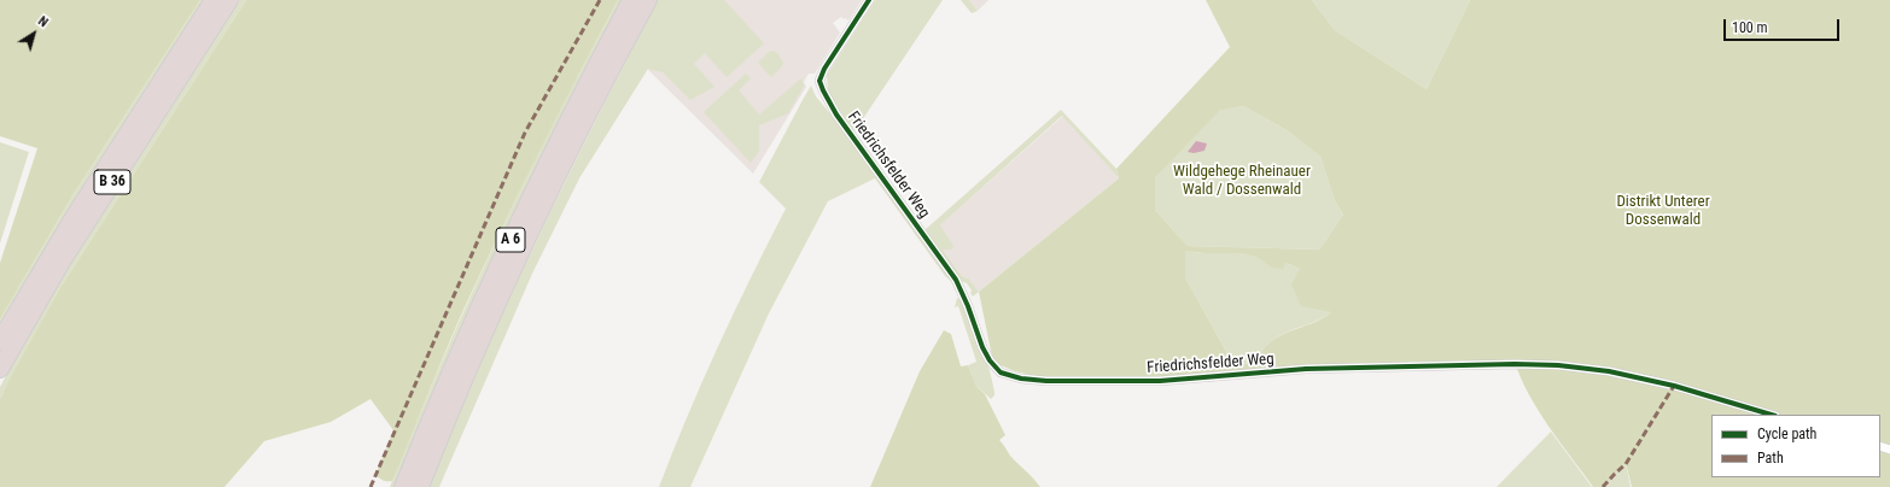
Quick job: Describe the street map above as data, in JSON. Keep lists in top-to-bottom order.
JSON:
{
  "streets": {
    "highway": ["B 36", "A 6"],
    "street": ["Friedrichsfelder Weg"]
  },
  "parks": ["Wildgehege Rheinauer Wald / Dossenwald", "Distrikt Unterer Dossenwald"],
  "legend": ["Cycle path", "Path"],
  "scale_bar": "100 m",
  "north": "top right"
}
